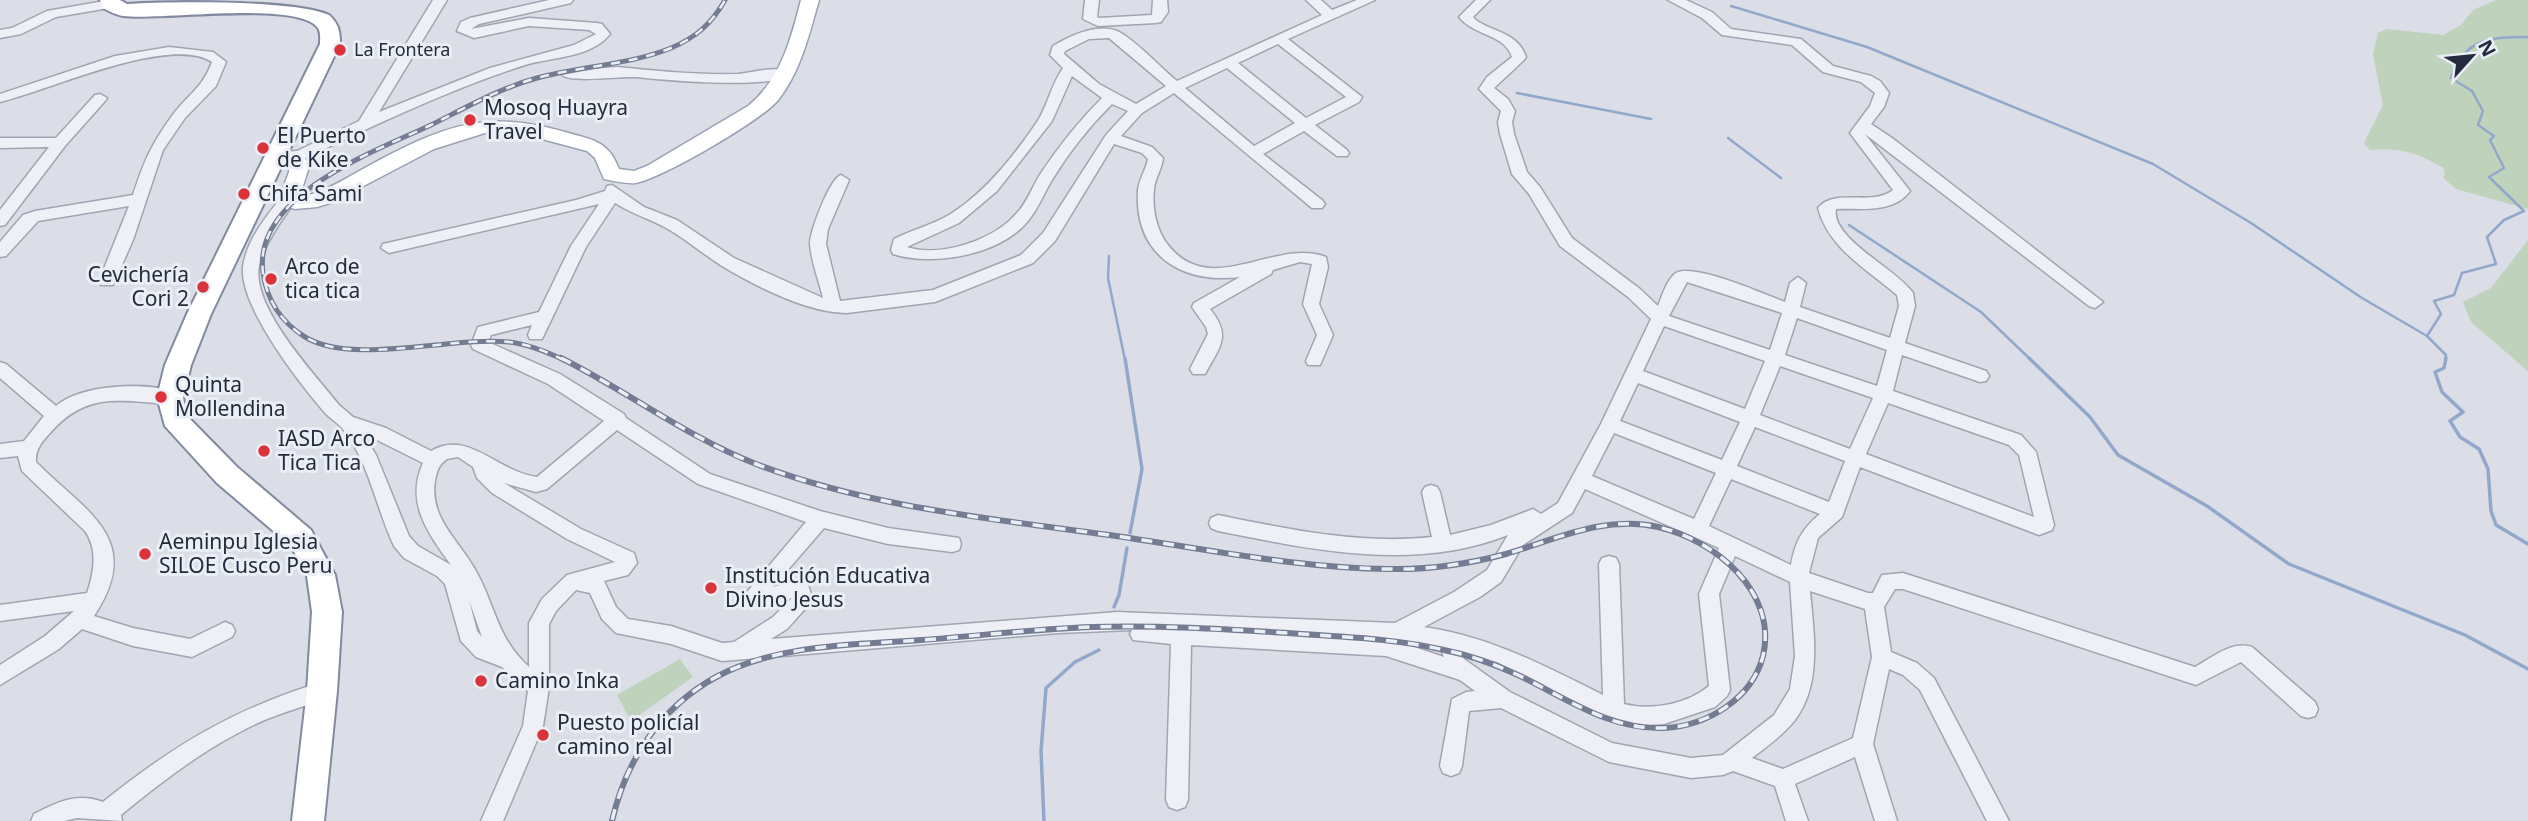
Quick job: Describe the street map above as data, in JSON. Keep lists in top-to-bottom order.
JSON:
{
  "places": [
    "La Frontera",
    "Mosoq Huayra Travel",
    "El Puerto de Kike",
    "Chifa Sami",
    "Arco de tica tica",
    "Cevichería Cori 2",
    "Quinta Mollendina",
    "IASD Arco Tica Tica",
    "Aeminpu Iglesia SILOE Cusco Peru",
    "Institución Educativa Divino Jesus",
    "Camino Inka",
    "Puesto policíal camino real"
  ],
  "north": "top right"
}
